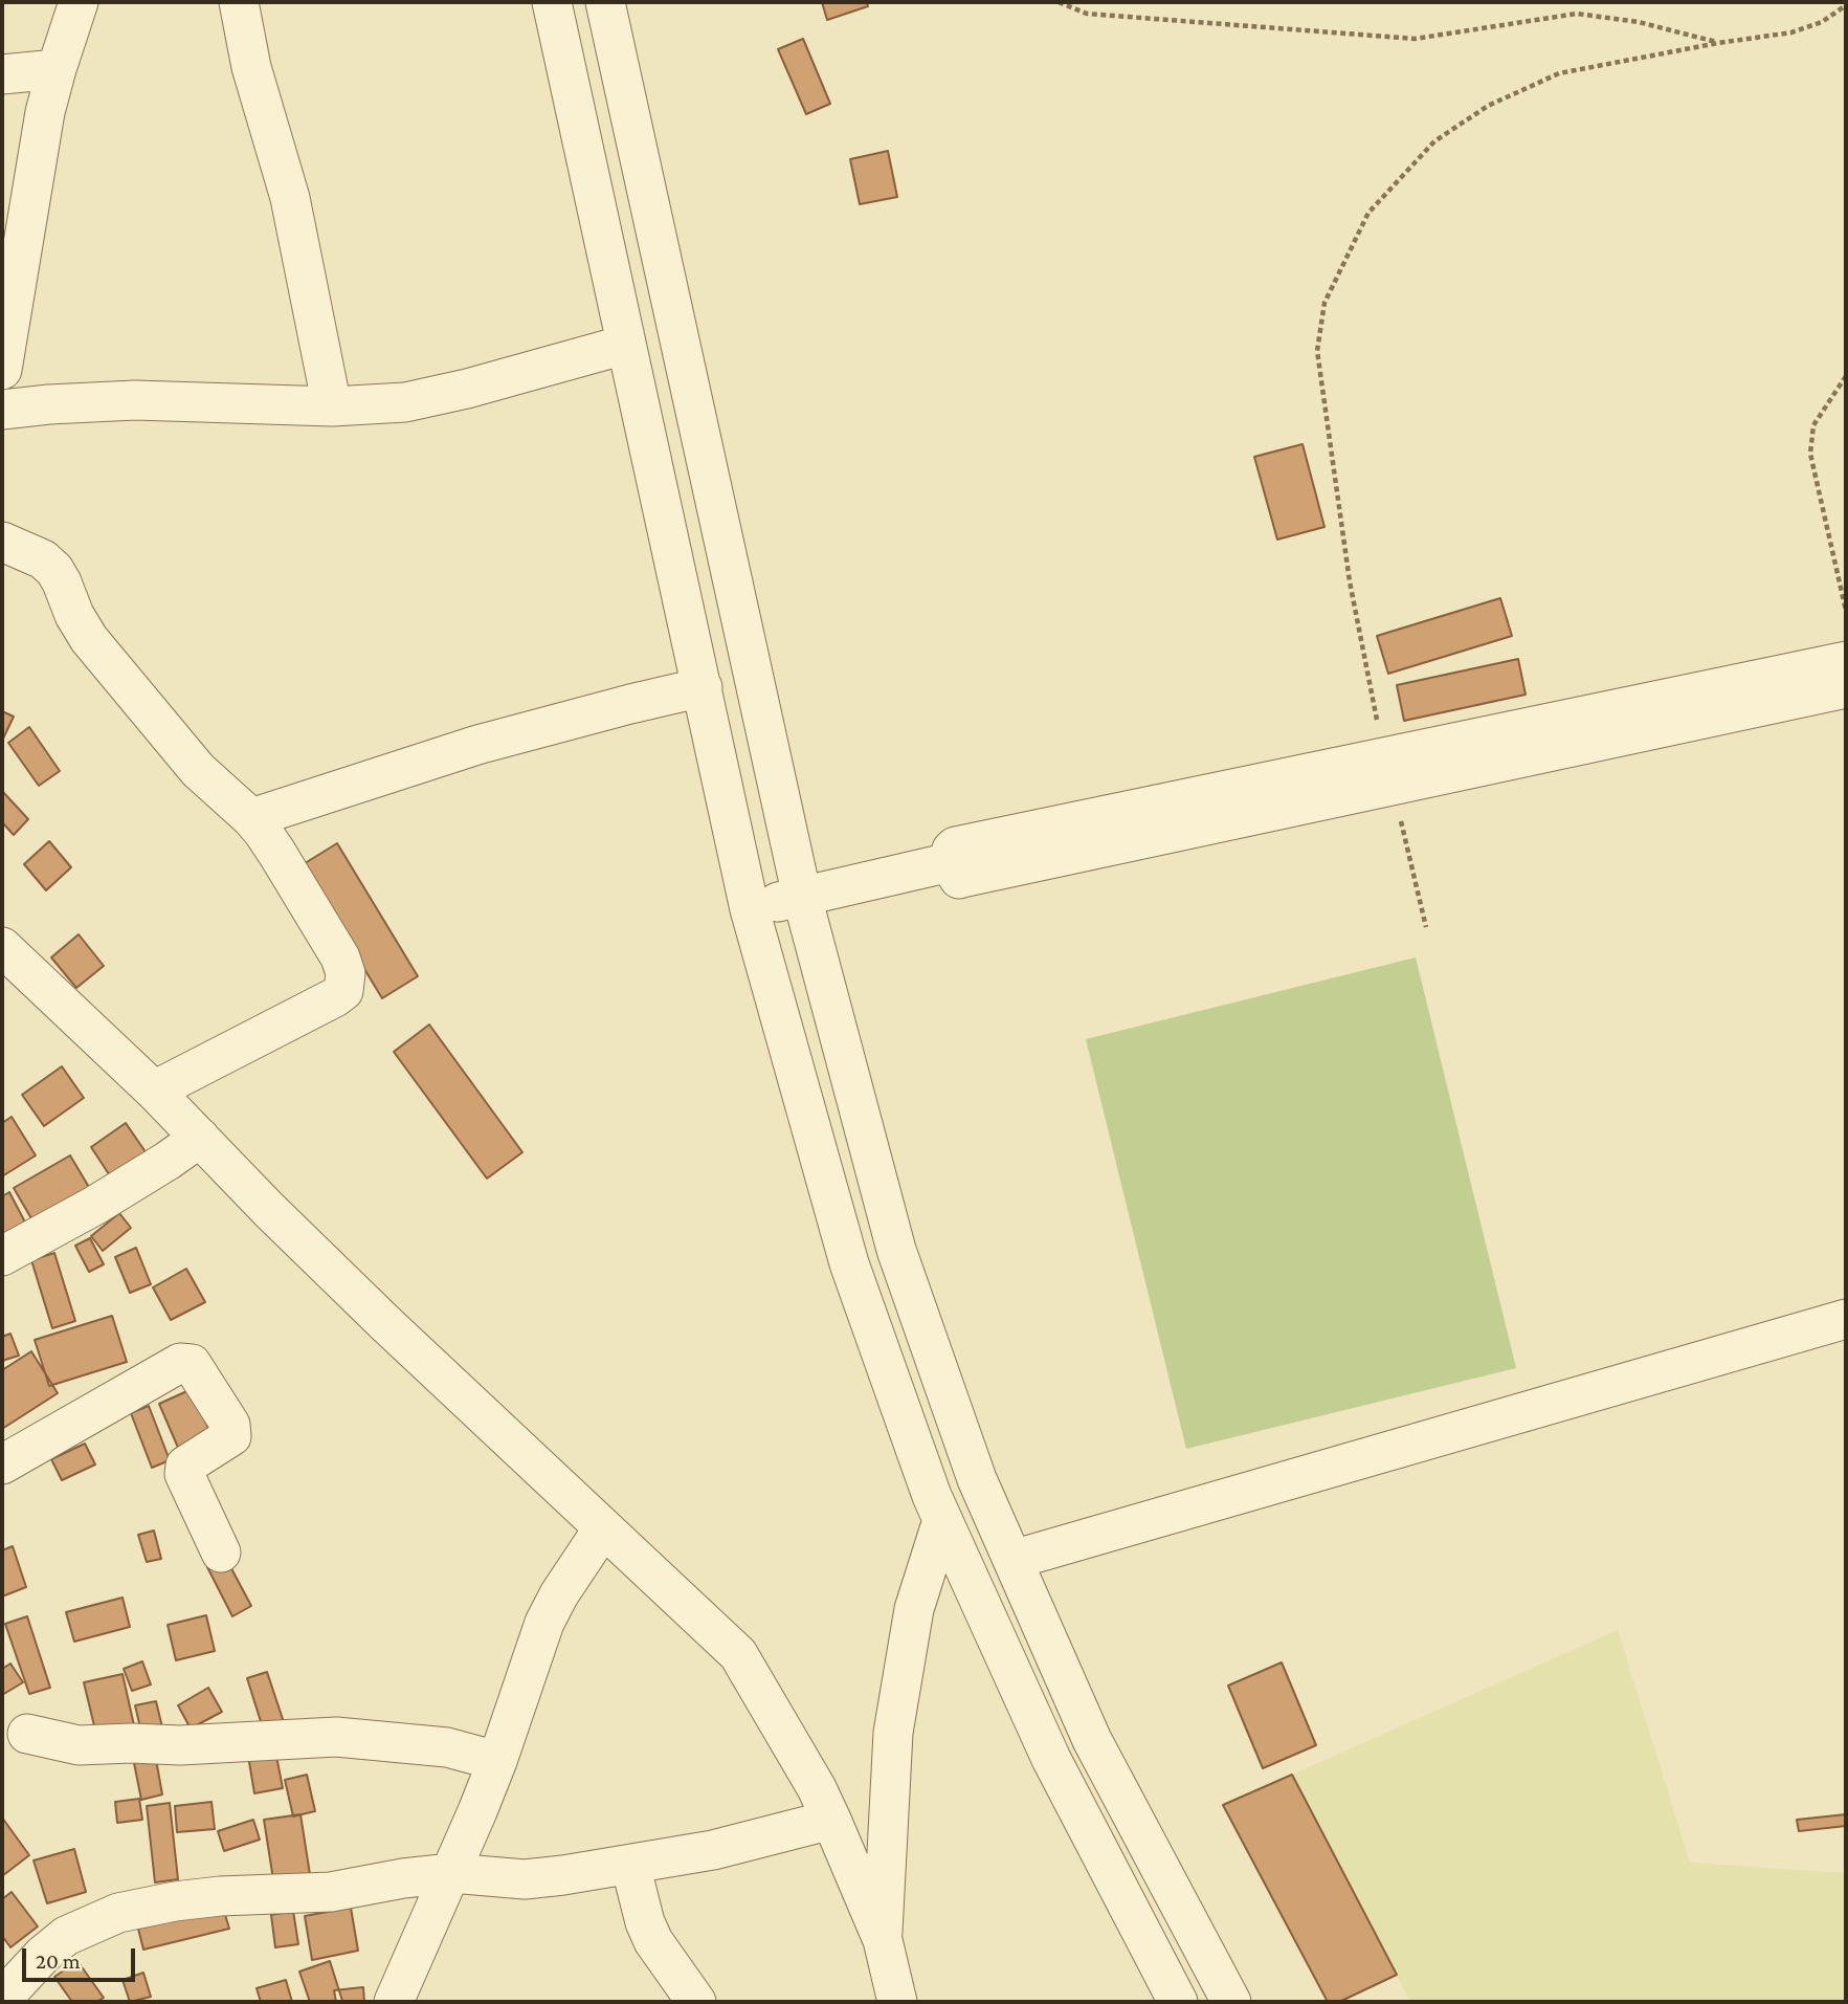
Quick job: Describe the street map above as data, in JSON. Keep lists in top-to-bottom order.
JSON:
{
  "scale_bar": "20 m"
}
